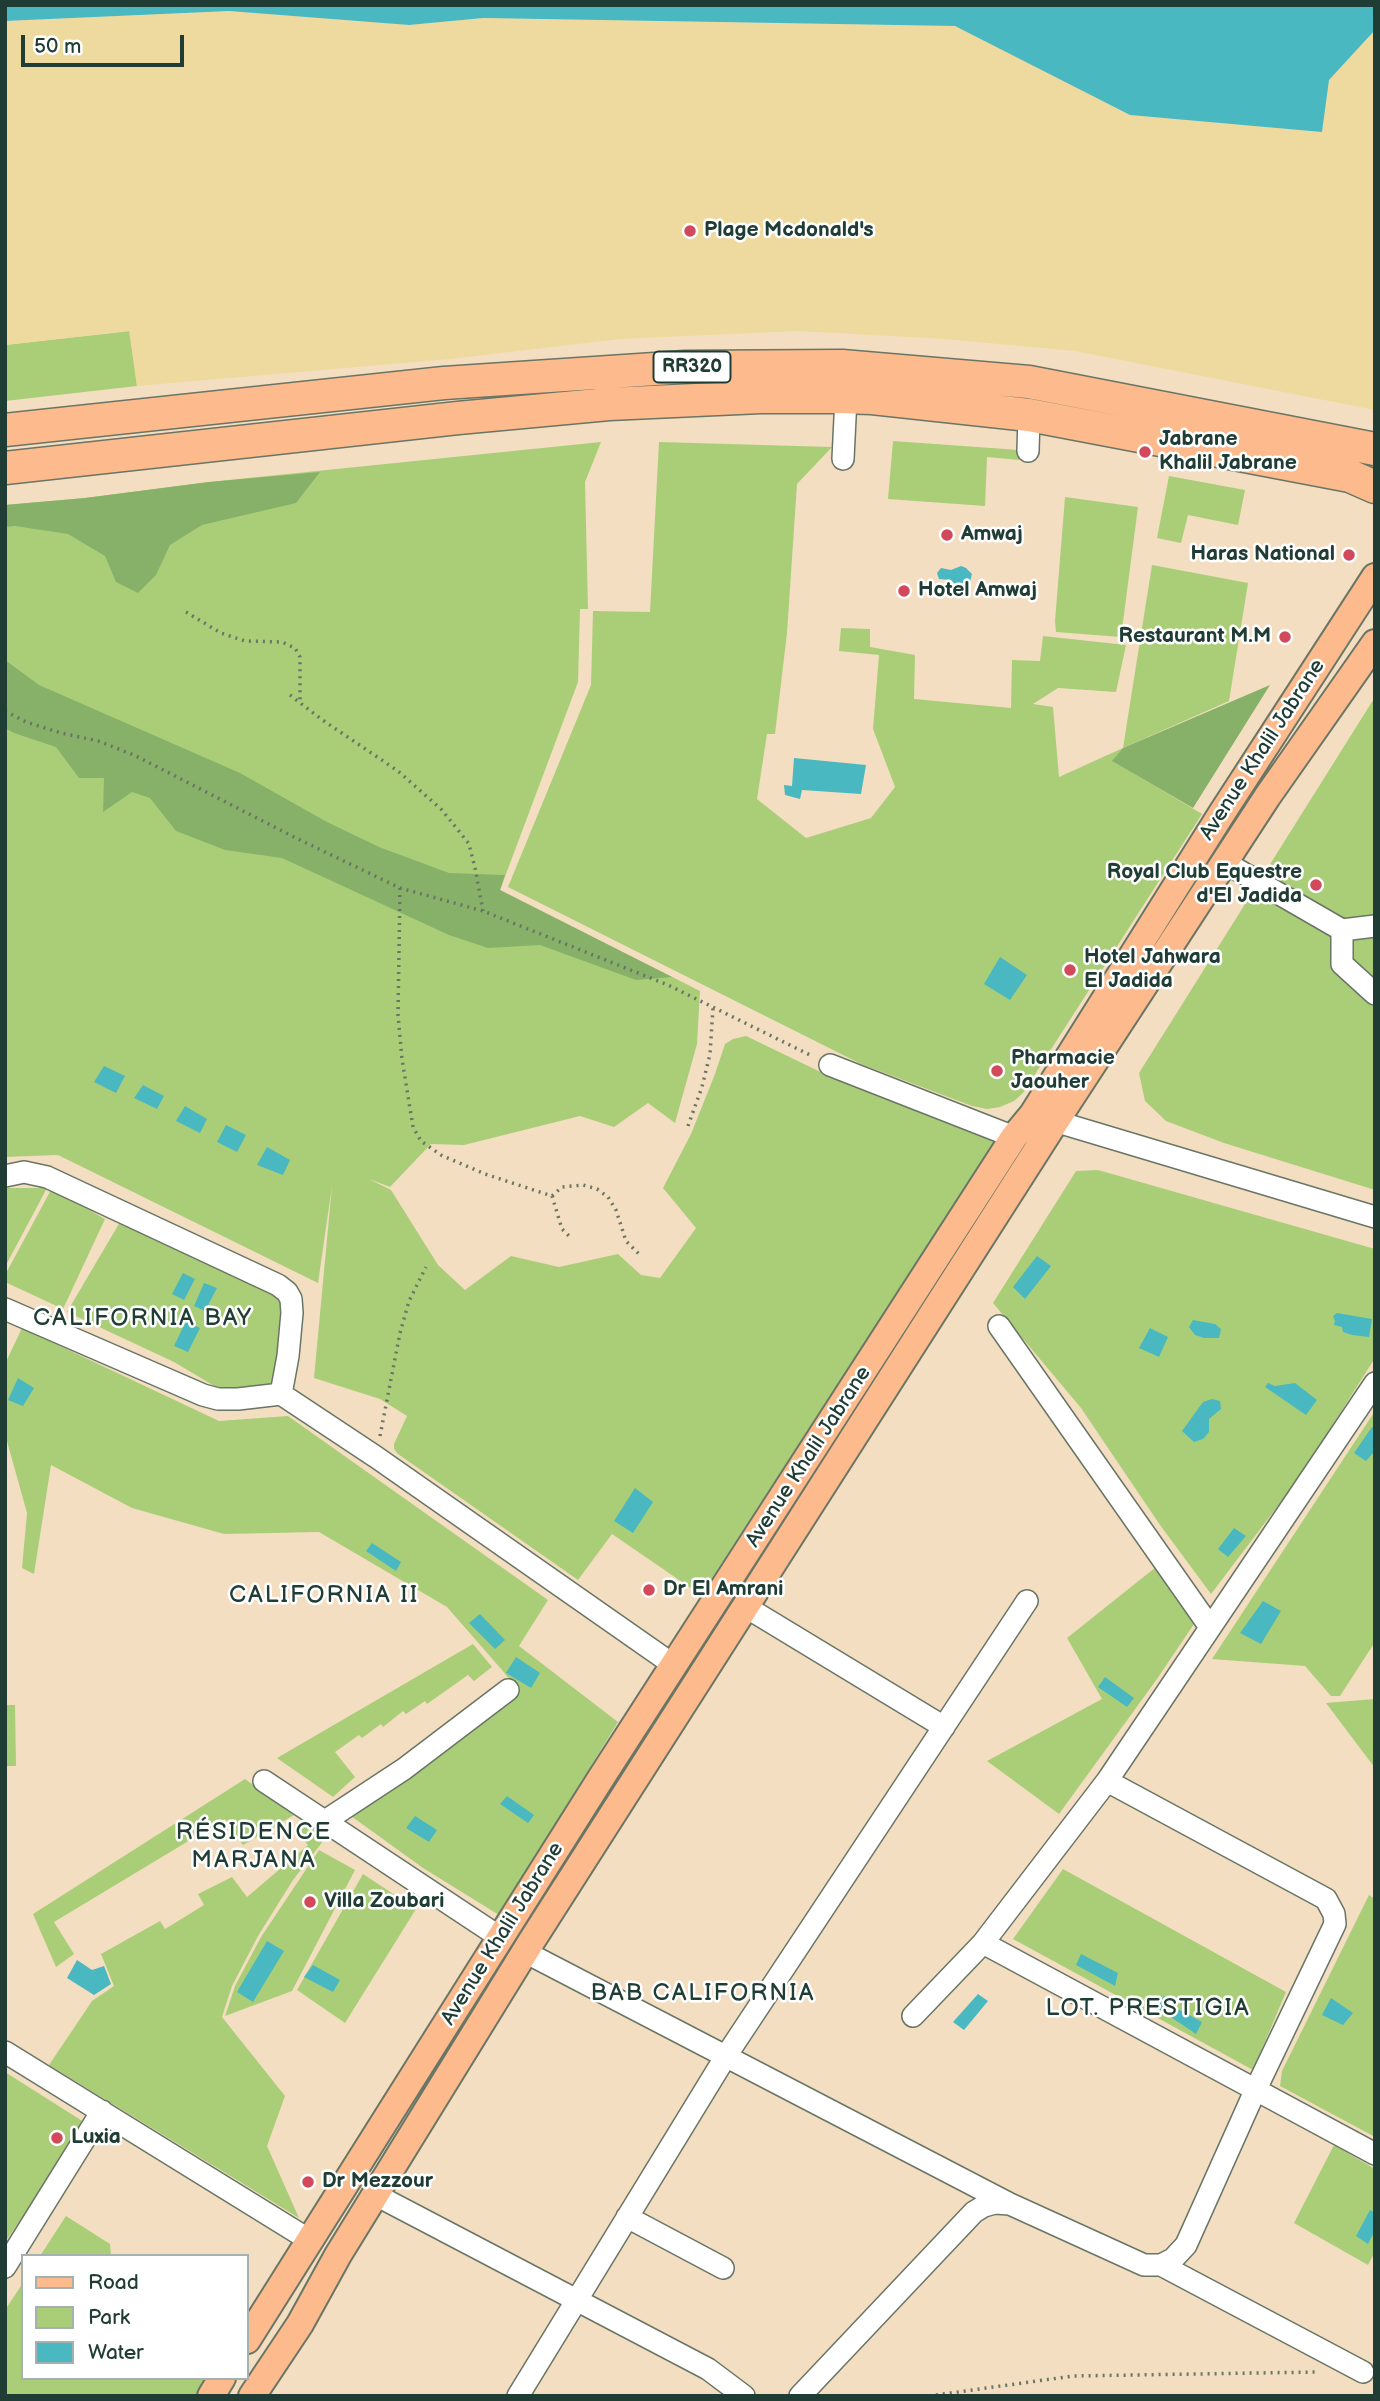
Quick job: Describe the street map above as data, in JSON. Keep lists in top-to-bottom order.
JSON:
{
  "streets": {
    "highway": ["RR320"],
    "main road": ["Avenue Khalil Jabrane"]
  },
  "districts": [
    "CALIFORNIA BAY",
    "CALIFORNIA II",
    "RÉSIDENCE MARJANA",
    "BAB CALIFORNIA",
    "LOT. PRESTIGIA"
  ],
  "places": [
    "Plage Mcdonald's",
    "Jabrane Khalil Jabrane",
    "Amwaj",
    "Haras National",
    "Hotel Amwaj",
    "Restaurant M.M",
    "Royal Club Equestre d'El Jadida",
    "Hotel Jahwara El Jadida",
    "Pharmacie Jaouher",
    "Dr El Amrani",
    "Villa Zoubari",
    "Luxia",
    "Dr Mezzour"
  ],
  "legend": ["Road", "Park", "Water"],
  "scale_bar": "50 m"
}
